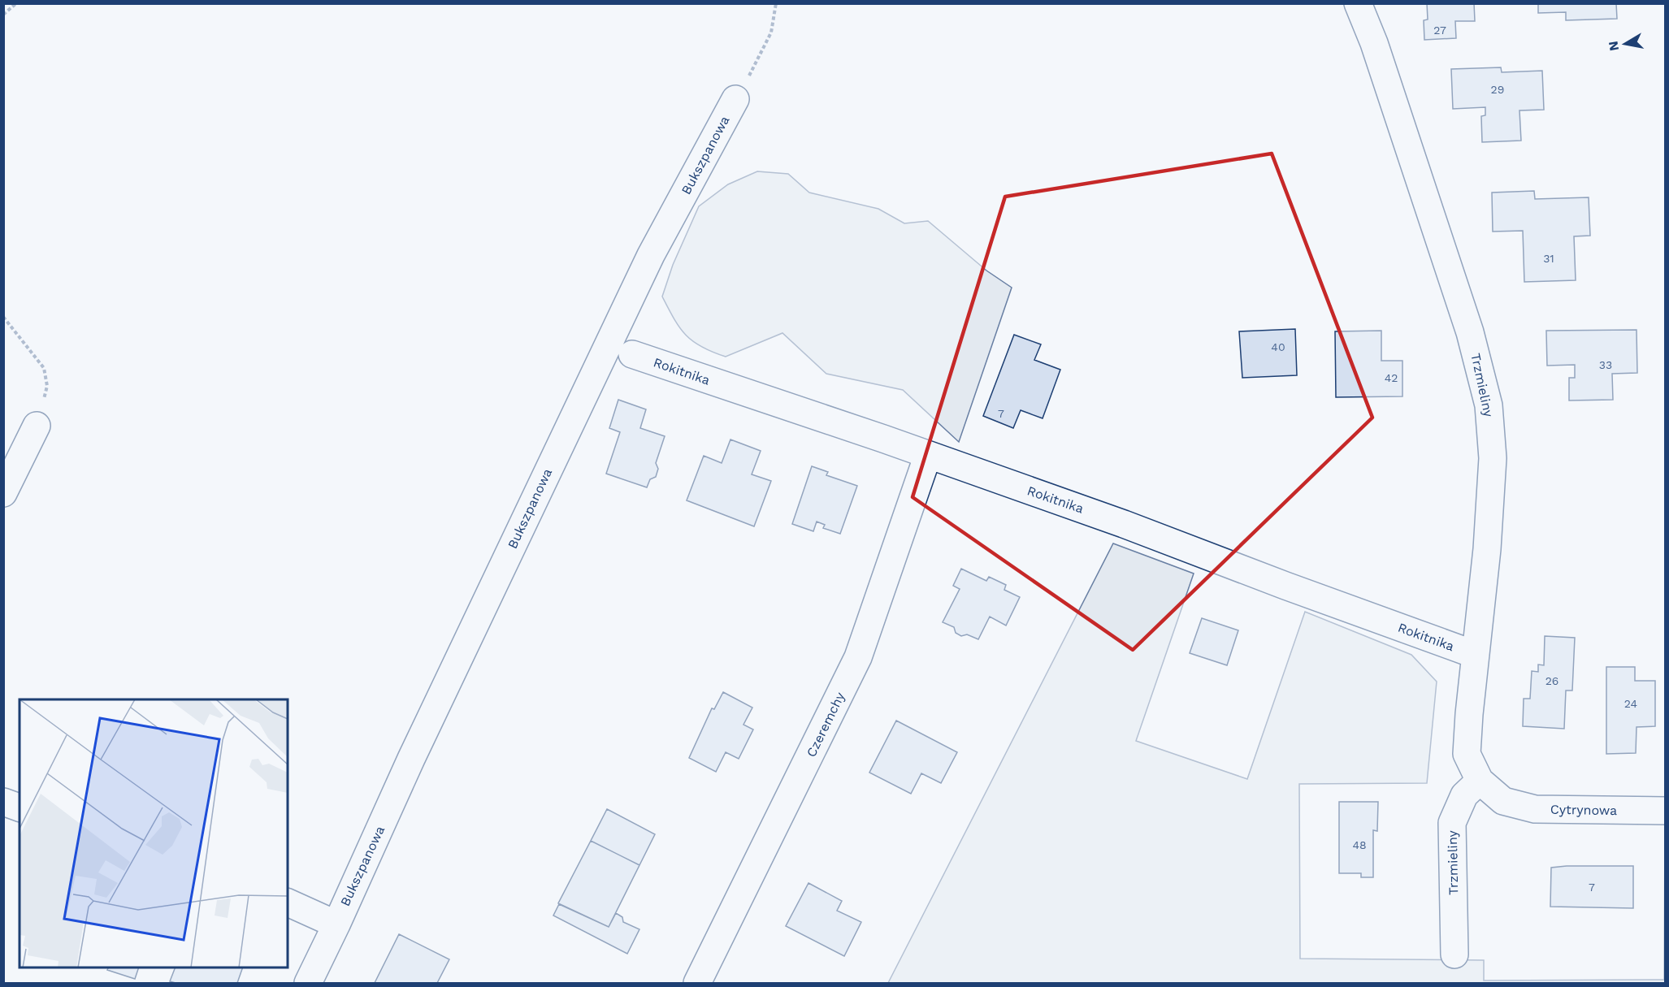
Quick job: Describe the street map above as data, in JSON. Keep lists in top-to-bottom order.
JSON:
{
  "streets": {
    "street": [
      "Bukszpanowa",
      "Rokitnika",
      "Trzmieliny",
      "Czeremchy",
      "Cytrynowa"
    ]
  },
  "crossings": [
    ["Rokitnika", "Trzmieliny"],
    ["Rokitnika", "Czeremchy"],
    ["Trzmieliny", "Cytrynowa"]
  ],
  "house_numbers": [
    "27",
    "29",
    "31",
    "40",
    "33",
    "42",
    "7",
    "26",
    "24",
    "48",
    "7"
  ],
  "north": "left"
}
